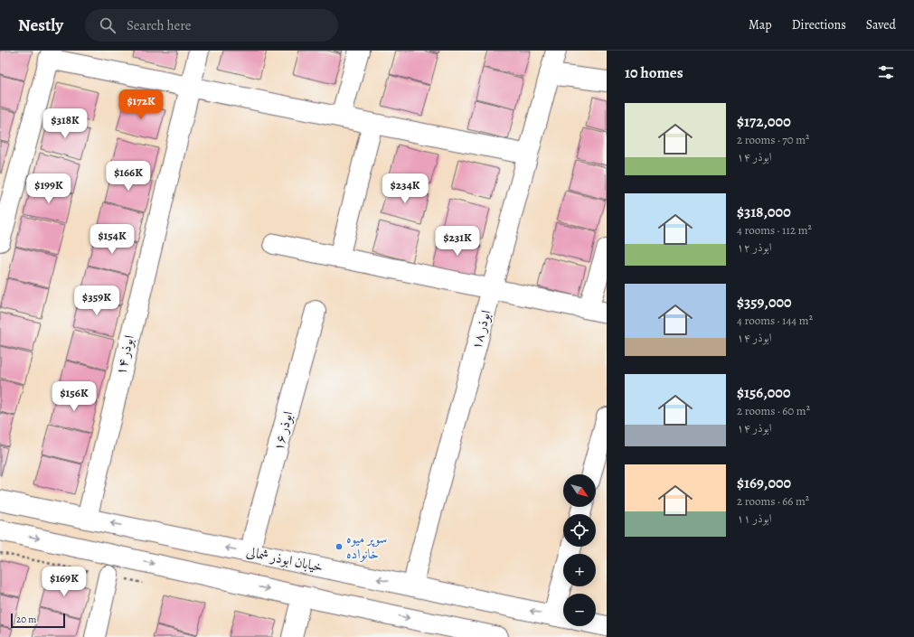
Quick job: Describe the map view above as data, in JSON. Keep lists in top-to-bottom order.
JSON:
{
  "streets": {
    "street": [
      "ابوذر ۱۸",
      "ابوذر ۱۴",
      "ابوذر ۱۶",
      "خیابان ابوذر شمالی"
    ]
  },
  "crossings": [
    ["ابوذر ۱۸", "خیابان ابوذر شمالی"],
    ["ابوذر ۱۴", "خیابان ابوذر شمالی"],
    ["ابوذر ۱۶", "خیابان ابوذر شمالی"]
  ],
  "places": ["سوپر میوه خانواده"],
  "scale_bar": "20 m",
  "north": "bottom right",
  "page": {
    "header": "Nestly",
    "search": "Search here",
    "nav": ["Map", "Directions", "Saved"],
    "heading": "10 homes",
    "price": [
      "$172K",
      "$318K",
      "$166K",
      "$199K",
      "$234K",
      "$154K",
      "$231K",
      "$359K",
      "$156K",
      "$169K"
    ],
    "list": [
      {
        "name": "$172,000",
        "note": "2 rooms · 70 m² · ابوذر ۱۴"
      },
      {
        "name": "$318,000",
        "note": "4 rooms · 112 m² · ابوذر ۱۲"
      },
      {
        "name": "$359,000",
        "note": "4 rooms · 144 m² · ابوذر ۱۴"
      },
      {
        "name": "$156,000",
        "note": "2 rooms · 60 m² · ابوذر ۱۴"
      },
      {
        "name": "$169,000",
        "note": "2 rooms · 66 m² · ابوذر ۱۱"
      }
    ],
    "map_buttons": ["+", "−"],
    "scale": "20 m"
  }
}
